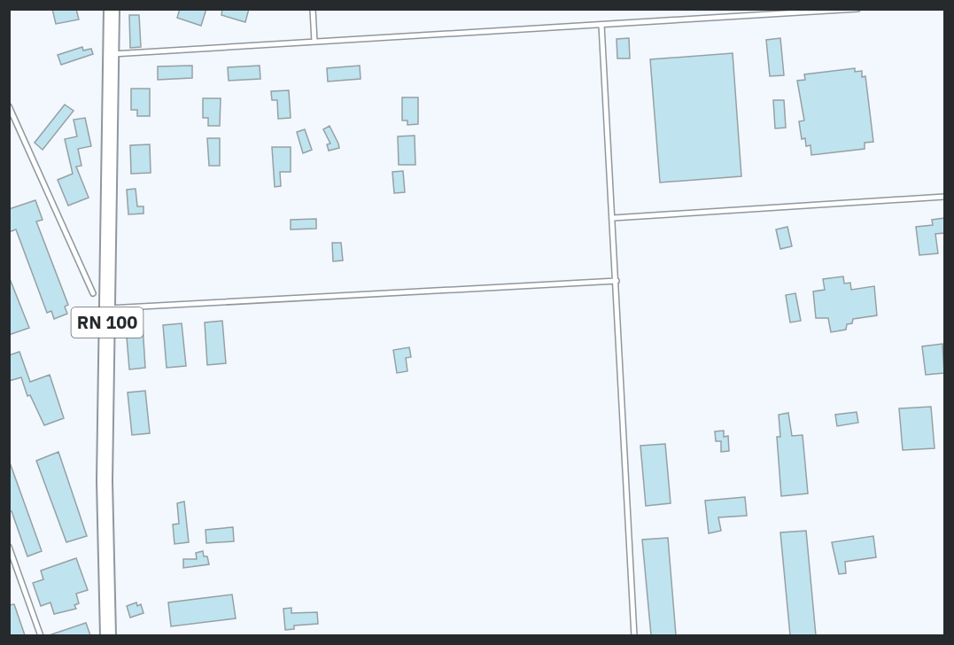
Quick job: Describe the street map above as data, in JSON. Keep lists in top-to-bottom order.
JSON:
{
  "streets": {
    "main road": ["RN 100"]
  }
}
